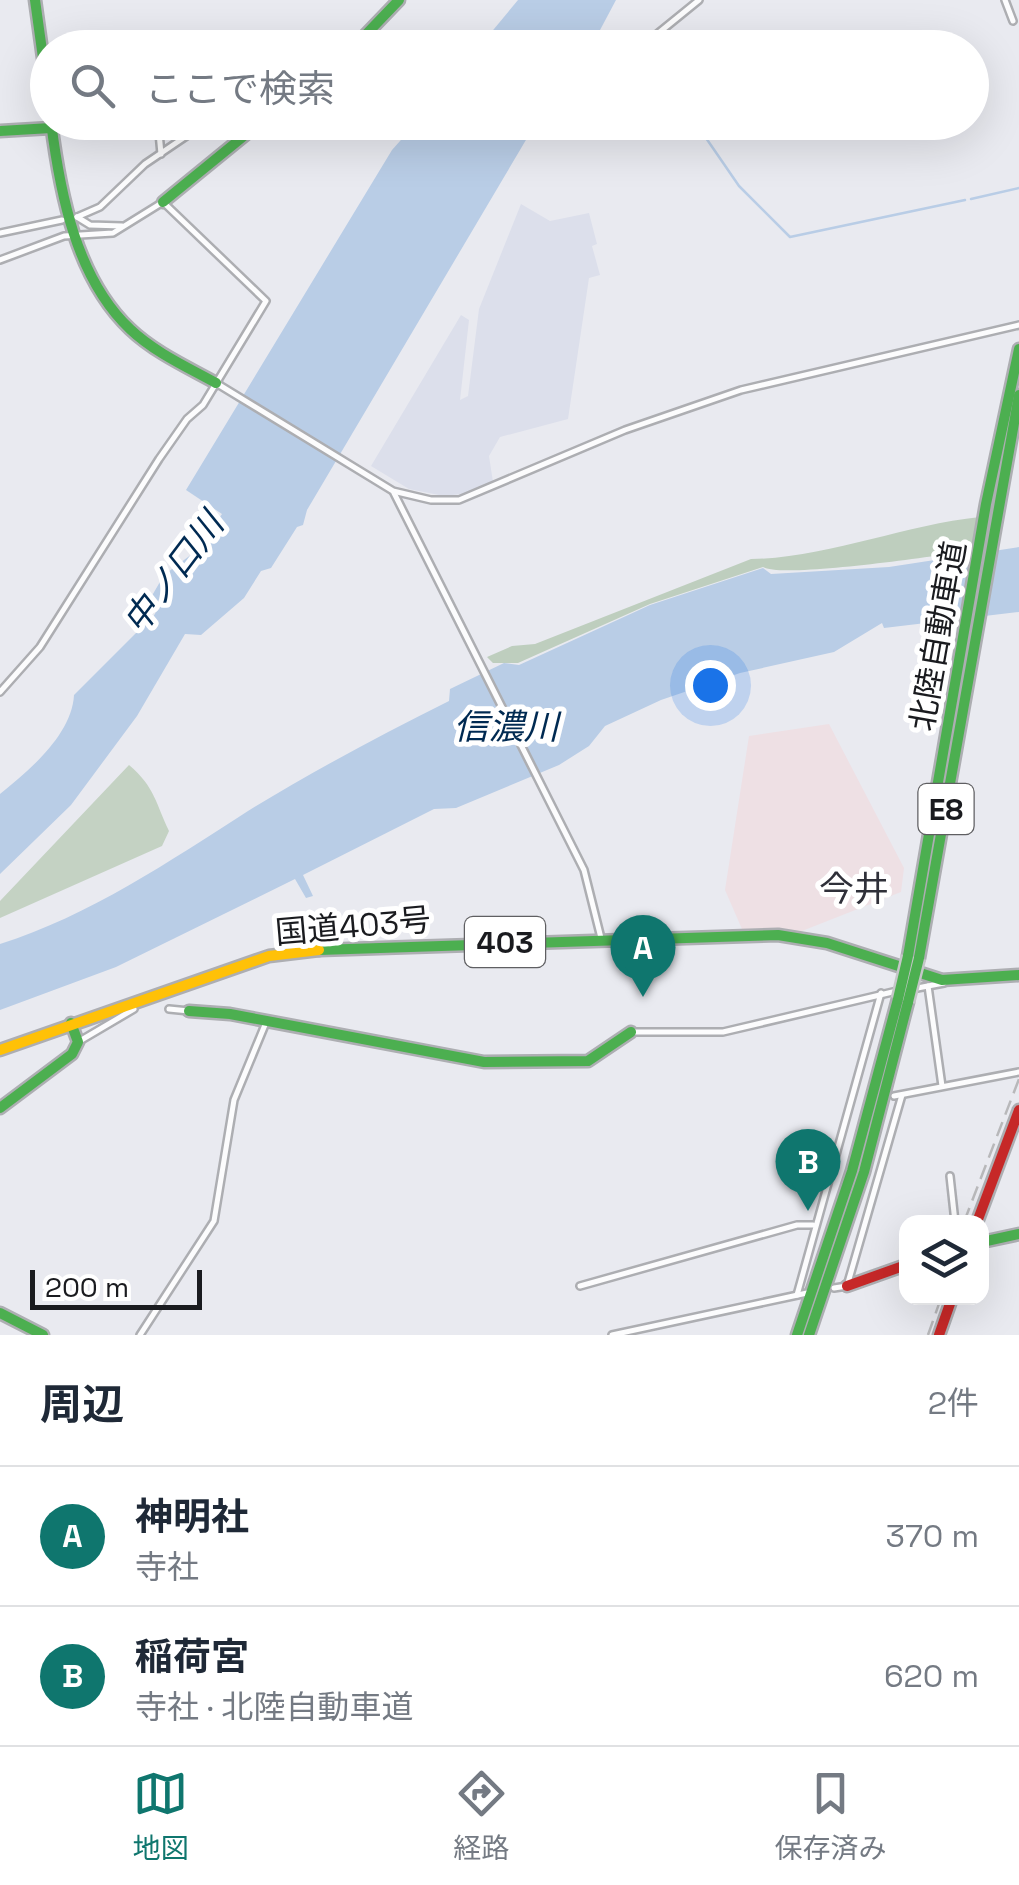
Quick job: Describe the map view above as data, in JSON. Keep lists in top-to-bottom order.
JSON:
{
  "streets": {
    "main road": [
      "北陸自動車道",
      "E8",
      "国道403号",
      "403"
    ]
  },
  "districts": ["今井"],
  "water": ["中ノ口川", "信濃川"],
  "scale_bar": "200 m",
  "page": {
    "search": "ここで検索",
    "pins": ["A", "B"],
    "scale": "200 m",
    "heading": ["周辺", "2件"],
    "list": [
      {
        "mark": "A",
        "name": "神明社",
        "note": "寺社",
        "value": "370 m"
      },
      {
        "mark": "B",
        "name": "稲荷宮",
        "note": "寺社 · 北陸自動車道",
        "value": "620 m"
      }
    ],
    "nav": ["地図", "経路", "保存済み"]
  }
}
